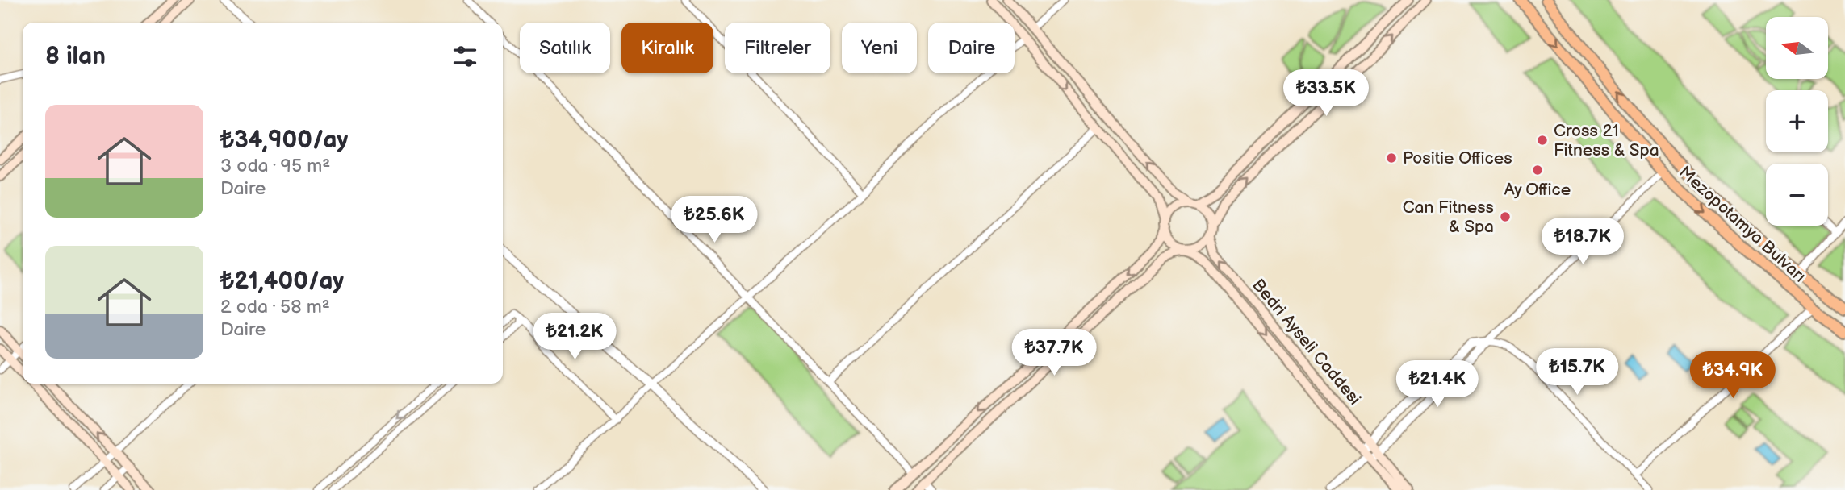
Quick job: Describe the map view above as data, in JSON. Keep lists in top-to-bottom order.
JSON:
{
  "streets": {
    "main road": ["Mezopotamya Bulvarı", "Bedri Ayseli Caddesi"]
  },
  "places": [
    "Cross 21 Fitness & Spa",
    "Positie Offices",
    "Ay Office",
    "Can Fitness & Spa"
  ],
  "north": "left",
  "page": {
    "map_buttons": ["+", "−"],
    "chip": [
      "Satılık",
      "Kiralık",
      "Filtreler",
      "Yeni",
      "Daire"
    ],
    "heading": "8 ilan",
    "price": [
      "₺33.5K",
      "₺25.6K",
      "₺18.7K",
      "₺21.2K",
      "₺37.7K",
      "₺15.7K",
      "₺34.9K",
      "₺21.4K"
    ],
    "list": [
      {
        "name": "₺34,900/ay",
        "note": "3 oda · 95 m² · Daire"
      },
      {
        "name": "₺21,400/ay",
        "note": "2 oda · 58 m² · Daire"
      }
    ]
  }
}
